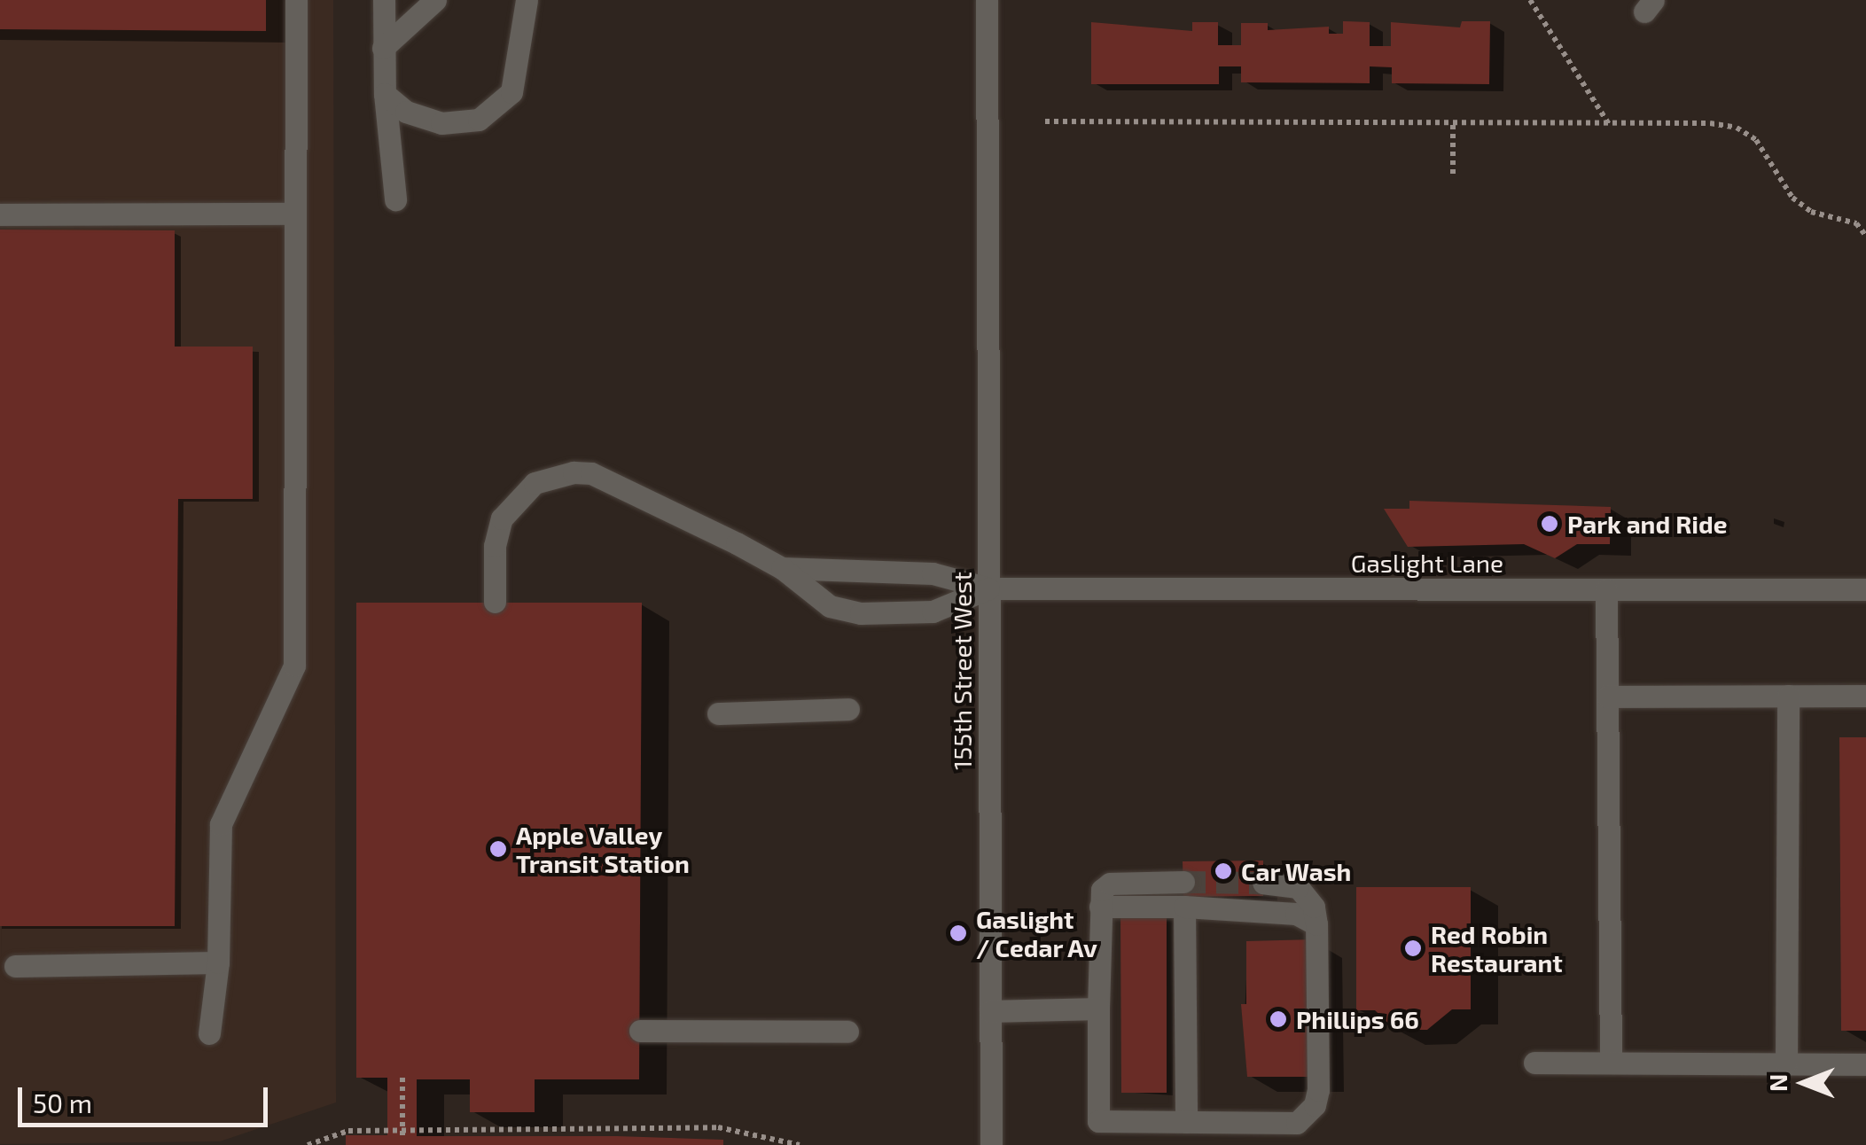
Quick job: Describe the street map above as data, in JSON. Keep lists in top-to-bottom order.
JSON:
{
  "streets": {
    "street": ["Gaslight Lane", "155th Street West"]
  },
  "crossings": [
    ["Gaslight Lane", "155th Street West"]
  ],
  "places": [
    "Park and Ride",
    "Apple Valley Transit Station",
    "Car Wash",
    "Gaslight / Cedar Av",
    "Red Robin Restaurant",
    "Phillips 66"
  ],
  "scale_bar": "50 m",
  "north": "left"
}
